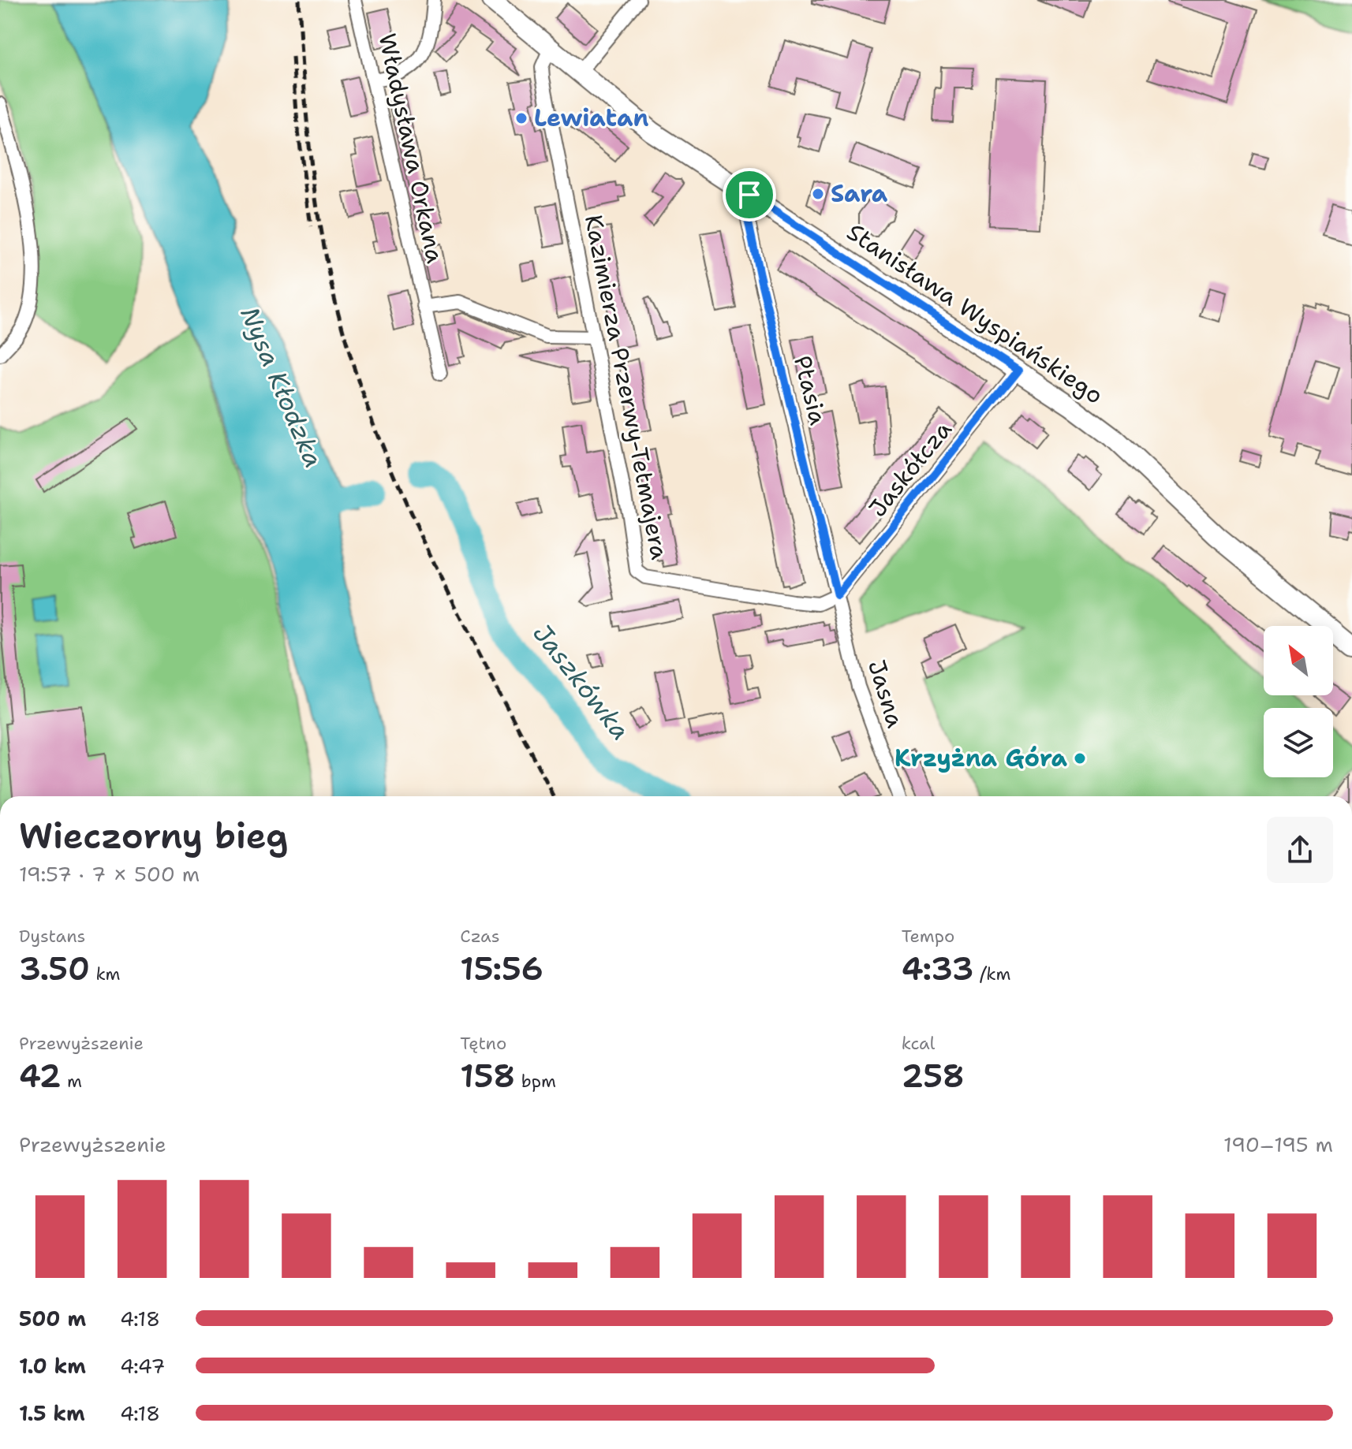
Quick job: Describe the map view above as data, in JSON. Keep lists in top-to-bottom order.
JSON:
{
  "streets": {
    "main road": ["Stanisława Wyspiańskiego"],
    "street": [
      "Władysława Orkana",
      "Kazimierza Przerwy-Tetmajera",
      "Ptasia",
      "Jaskółcza",
      "Jasna"
    ]
  },
  "crossings": [
    ["Stanisława Wyspiańskiego", "Kazimierza Przerwy-Tetmajera"],
    ["Stanisława Wyspiańskiego", "Ptasia"],
    ["Stanisława Wyspiańskiego", "Jaskółcza"],
    ["Kazimierza Przerwy-Tetmajera", "Ptasia"],
    ["Kazimierza Przerwy-Tetmajera", "Jaskółcza"],
    ["Kazimierza Przerwy-Tetmajera", "Jasna"],
    ["Ptasia", "Jaskółcza"],
    ["Ptasia", "Jasna"],
    ["Jaskółcza", "Jasna"]
  ],
  "water": ["Nysa Kłodzka", "Jaszkówka"],
  "places": ["Lewiatan", "Sara", "Krzyżna Góra"],
  "north": "top left",
  "page": {
    "heading": ["Wieczorny bieg", "19:57 · 7 × 500 m"],
    "stats": [
      ["Dystans", "3.50 km"],
      ["Czas", "15:56"],
      ["Tempo", "4:33 /km"],
      ["Przewyższenie", "42 m"],
      ["Tętno", "158 bpm"],
      ["kcal", "258"]
    ],
    "chart": ["Przewyższenie", "190–195 m"],
    "list": [
      {
        "name": "500 m",
        "note": "4:18"
      },
      {
        "name": "1.0 km",
        "note": "4:47"
      },
      {
        "name": "1.5 km",
        "note": "4:18"
      }
    ]
  }
}
